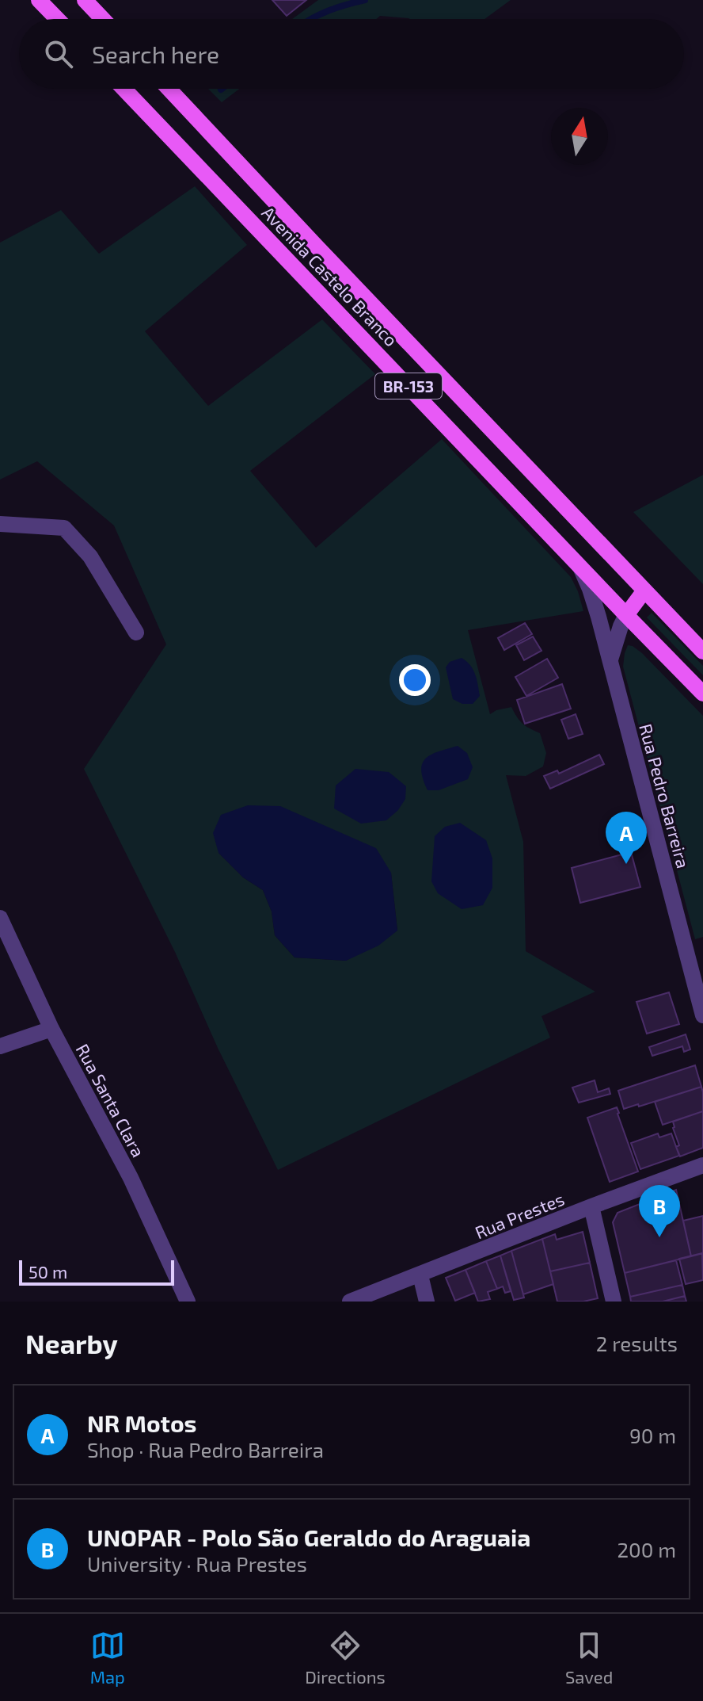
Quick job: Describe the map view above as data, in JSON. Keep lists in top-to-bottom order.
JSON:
{
  "streets": {
    "main road": ["Avenida Castelo Branco", "BR-153"],
    "street": ["Rua Pedro Barreira", "Rua Santa Clara", "Rua Prestes"]
  },
  "crossings": [
    ["Avenida Castelo Branco", "Rua Pedro Barreira"]
  ],
  "scale_bar": "50 m",
  "north": "top",
  "page": {
    "search": "Search here",
    "pins": ["A", "B"],
    "scale": "50 m",
    "heading": ["Nearby", "2 results"],
    "list": [
      {
        "mark": "A",
        "name": "NR Motos",
        "note": "Shop · Rua Pedro Barreira",
        "value": "90 m"
      },
      {
        "mark": "B",
        "name": "UNOPAR - Polo São Geraldo do Araguaia",
        "note": "University · Rua Prestes",
        "value": "200 m"
      }
    ],
    "nav": ["Map", "Directions", "Saved"]
  }
}
